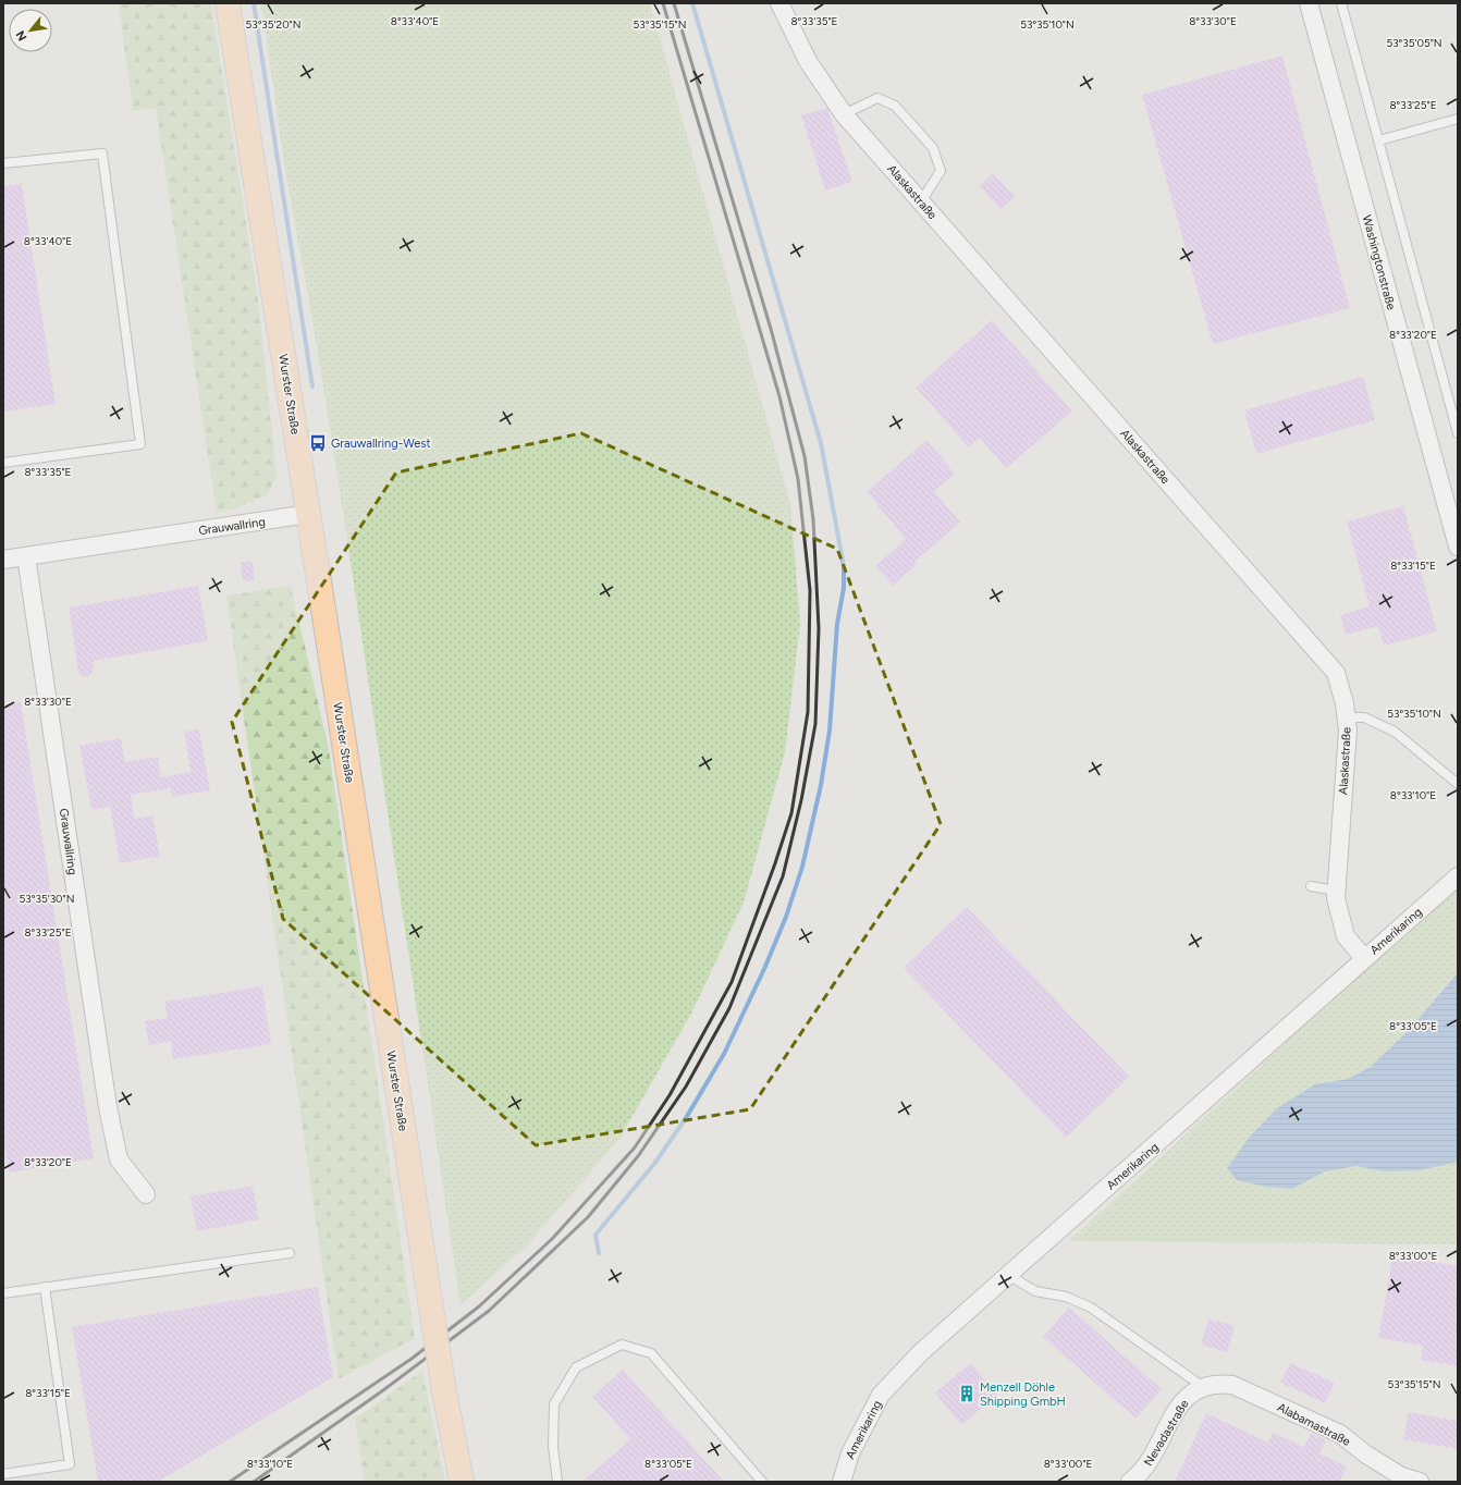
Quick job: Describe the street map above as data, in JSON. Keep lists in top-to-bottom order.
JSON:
{
  "streets": {
    "main road": ["Wurster Straße"],
    "street": [
      "Alaskastraße",
      "Washingtonstraße",
      "Grauwallring",
      "Amerikaring",
      "Alabamastraße",
      "Nevadastraße"
    ]
  },
  "crossings": [
    ["Alaskastraße", "Amerikaring"],
    ["Wurster Straße", "Grauwallring"],
    ["Alabamastraße", "Nevadastraße"]
  ],
  "places": {
    "bus stop": ["Grauwallring-West"],
    "building": ["Menzell Döhle Shipping GmbH"]
  },
  "north": "bottom left",
  "coordinates": [
    "8°33'40\"E",
    "8°33'35\"E",
    "8°33'30\"E",
    "53°35'15\"N",
    "53°35'10\"N",
    "53°35'20\"N",
    "53°35'05\"N",
    "8°33'25\"E",
    "8°33'20\"E",
    "8°33'15\"E",
    "8°33'10\"E",
    "53°35'30\"N",
    "8°33'05\"E",
    "8°33'00\"E"
  ]
}
